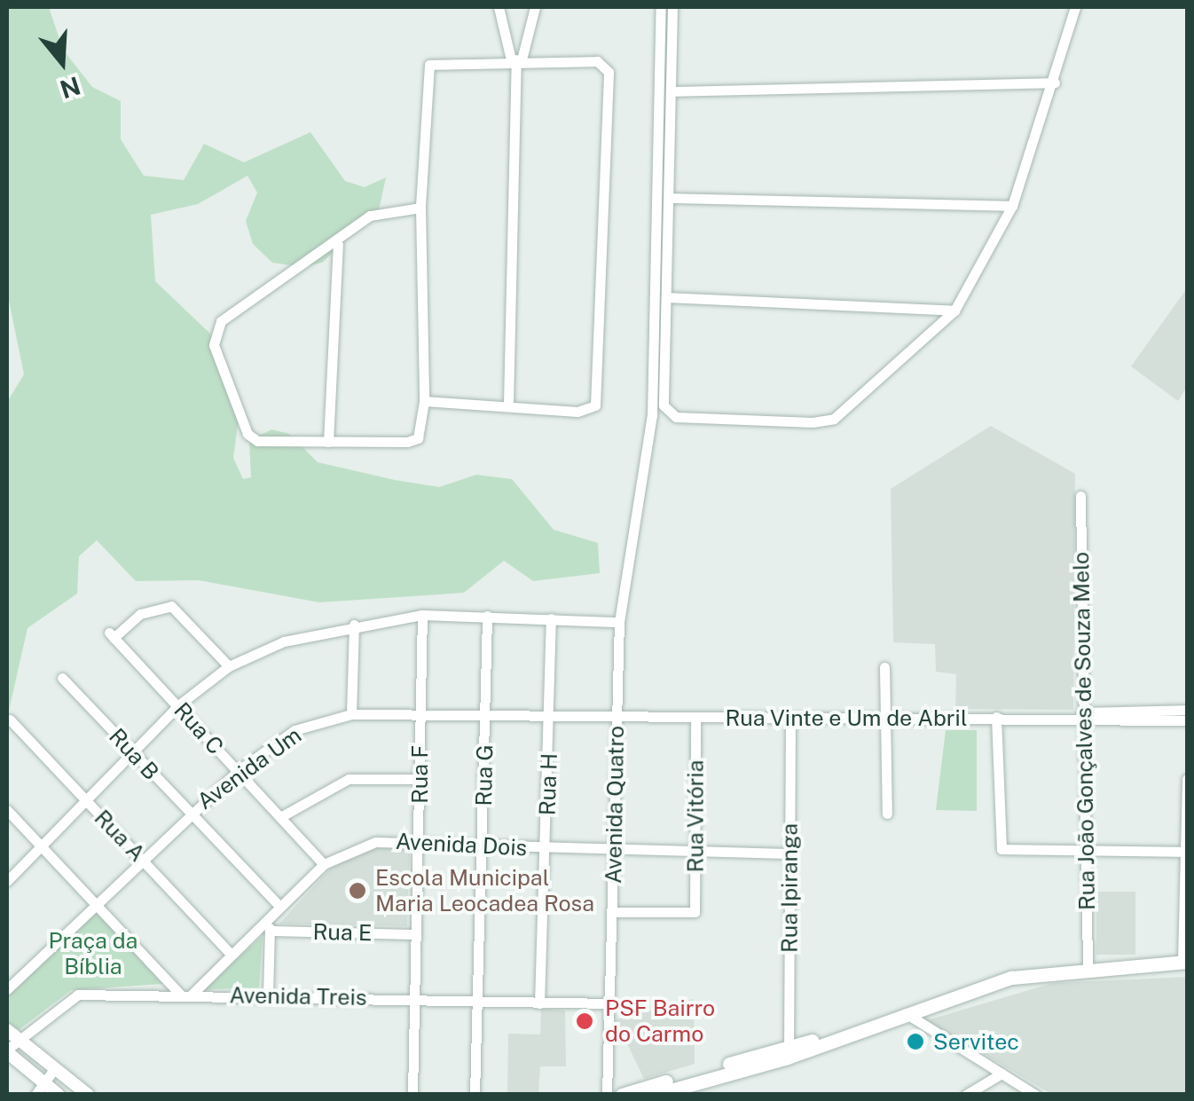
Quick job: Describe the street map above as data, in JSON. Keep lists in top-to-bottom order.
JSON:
{
  "streets": {
    "street": [
      "Rua Vinte e Um de Abril",
      "Rua C",
      "Rua João Gonçalves de Souza Melo",
      "Rua B",
      "Avenida Um",
      "Rua F",
      "Rua G",
      "Rua H",
      "Avenida Quatro",
      "Rua Vitória",
      "Rua A",
      "Avenida Dois",
      "Rua Ipiranga",
      "Rua E",
      "Avenida Treis"
    ]
  },
  "crossings": [
    ["Rua Vinte e Um de Abril", "Rua João Gonçalves de Souza Melo"],
    ["Rua Vinte e Um de Abril", "Avenida Um"],
    ["Rua Vinte e Um de Abril", "Avenida Quatro"],
    ["Rua Vinte e Um de Abril", "Rua Vitória"],
    ["Rua Vinte e Um de Abril", "Rua Ipiranga"],
    ["Rua C", "Avenida Um"],
    ["Rua C", "Avenida Dois"],
    ["Rua B", "Avenida Um"],
    ["Rua B", "Avenida Dois"],
    ["Avenida Um", "Rua F"],
    ["Avenida Um", "Rua G"],
    ["Avenida Um", "Rua H"],
    ["Avenida Um", "Avenida Quatro"],
    ["Avenida Um", "Rua A"],
    ["Rua F", "Avenida Dois"],
    ["Rua F", "Rua E"],
    ["Rua F", "Avenida Treis"],
    ["Rua G", "Avenida Dois"],
    ["Rua G", "Avenida Treis"],
    ["Rua H", "Avenida Dois"],
    ["Rua H", "Avenida Treis"],
    ["Avenida Quatro", "Rua Vitória"],
    ["Avenida Quatro", "Avenida Dois"],
    ["Avenida Quatro", "Avenida Treis"],
    ["Rua Vitória", "Avenida Dois"],
    ["Rua A", "Avenida Dois"],
    ["Avenida Dois", "Rua Ipiranga"],
    ["Avenida Dois", "Avenida Treis"]
  ],
  "parks": ["Praça da Bíblia"],
  "places": ["Escola Municipal Maria Leocadea Rosa", "PSF Bairro do Carmo", "Servitec"],
  "north": "bottom"
}
